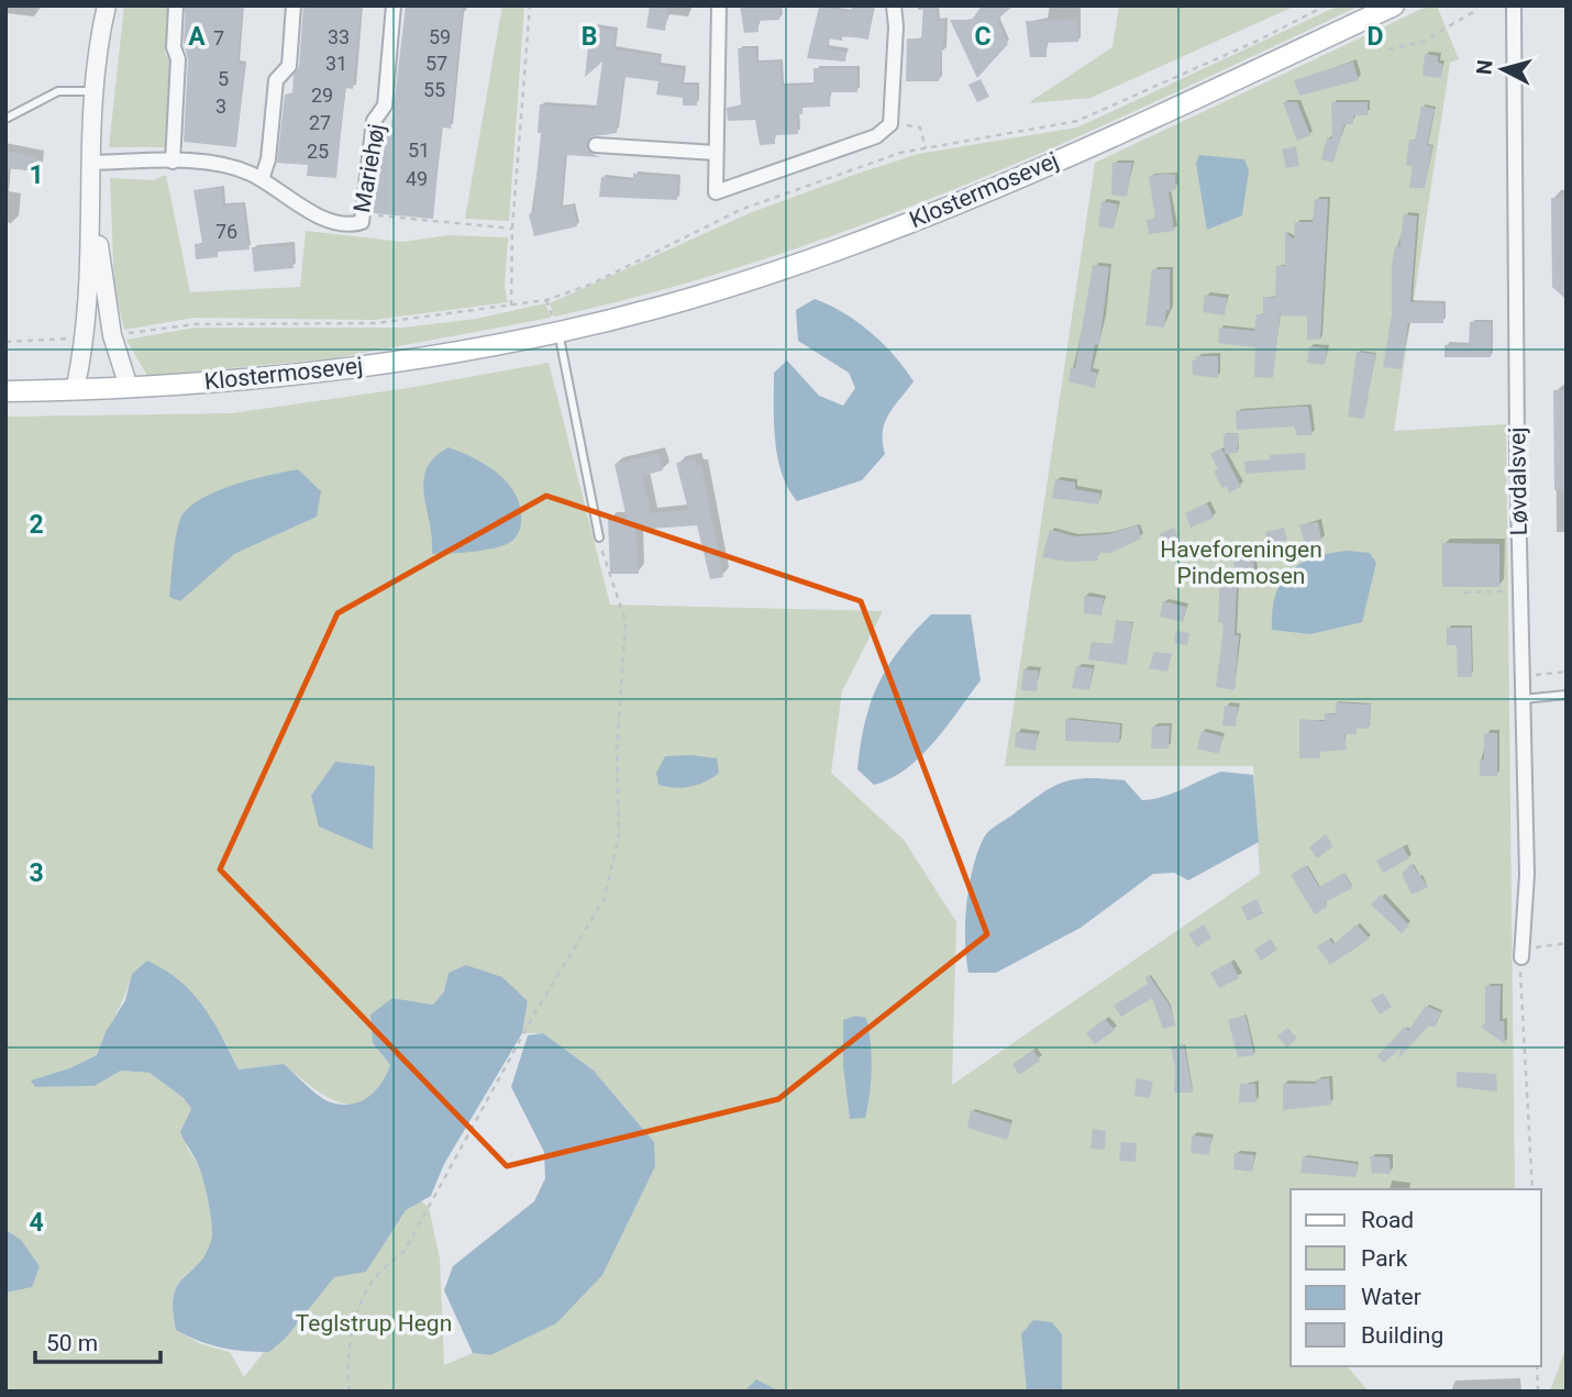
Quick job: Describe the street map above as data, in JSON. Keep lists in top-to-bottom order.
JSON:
{
  "streets": {
    "main road": ["Klostermosevej"],
    "street": ["Mariehøj", "Løvdalsvej"]
  },
  "parks": ["Haveforeningen Pindemosen", "Teglstrup Hegn"],
  "house_numbers": [
    "33",
    "59",
    "7",
    "31",
    "57",
    "5",
    "55",
    "29",
    "3",
    "27",
    "51",
    "25",
    "49",
    "76"
  ],
  "legend": [
    "Road",
    "Park",
    "Water",
    "Building"
  ],
  "scale_bar": "50 m",
  "north": "left",
  "grid": {
    "columns": [
      "A",
      "B",
      "C",
      "D"
    ],
    "rows": [
      "1",
      "2",
      "3",
      "4"
    ]
  }
}
